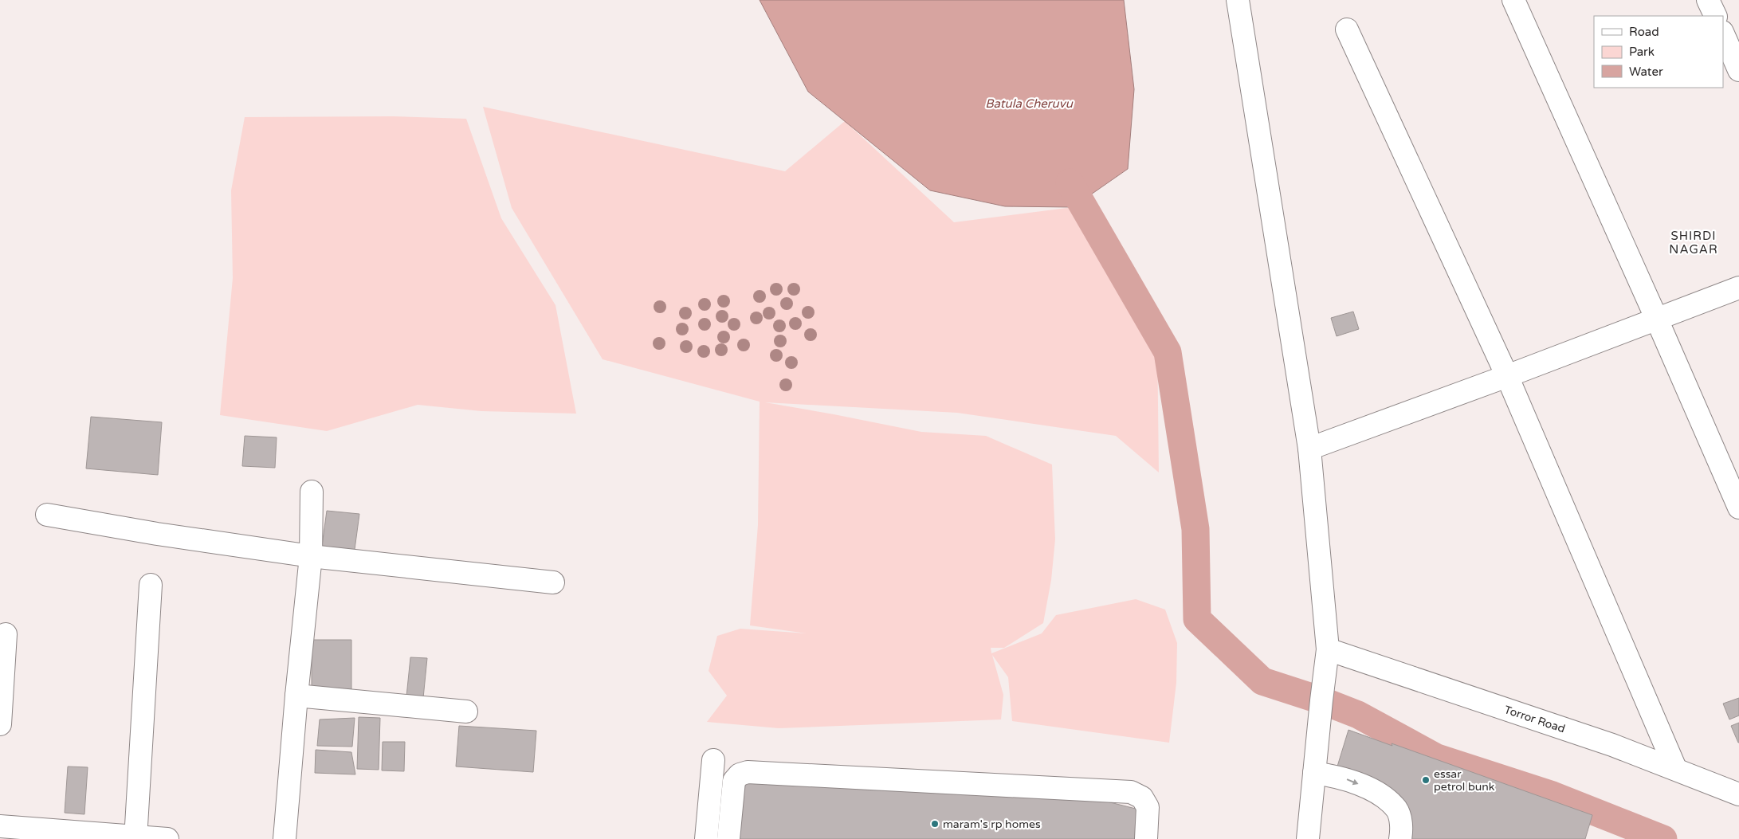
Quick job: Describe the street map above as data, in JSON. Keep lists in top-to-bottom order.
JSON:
{
  "streets": {
    "street": ["Torror Road"]
  },
  "districts": ["SHIRDI NAGAR"],
  "water": ["Batula Cheruvu"],
  "places": ["essar petrol bunk", "maram's rp homes"],
  "legend": ["Road", "Park", "Water"]
}
